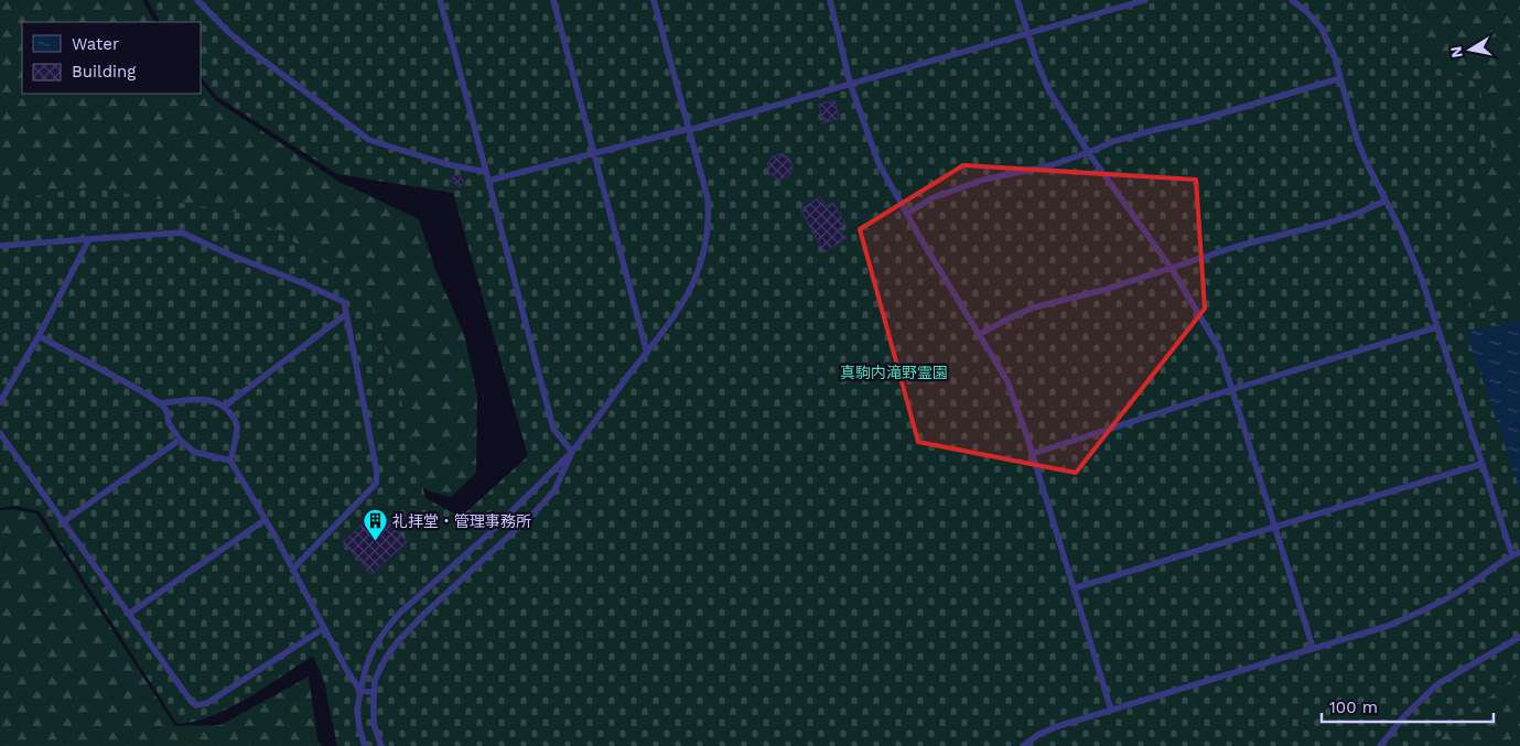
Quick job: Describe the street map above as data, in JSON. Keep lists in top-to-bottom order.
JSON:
{
  "parks": ["真駒内滝野霊園"],
  "places": {
    "building": ["礼拝堂・管理事務所"]
  },
  "legend": ["Water", "Building"],
  "scale_bar": "100 m",
  "north": "left"
}
